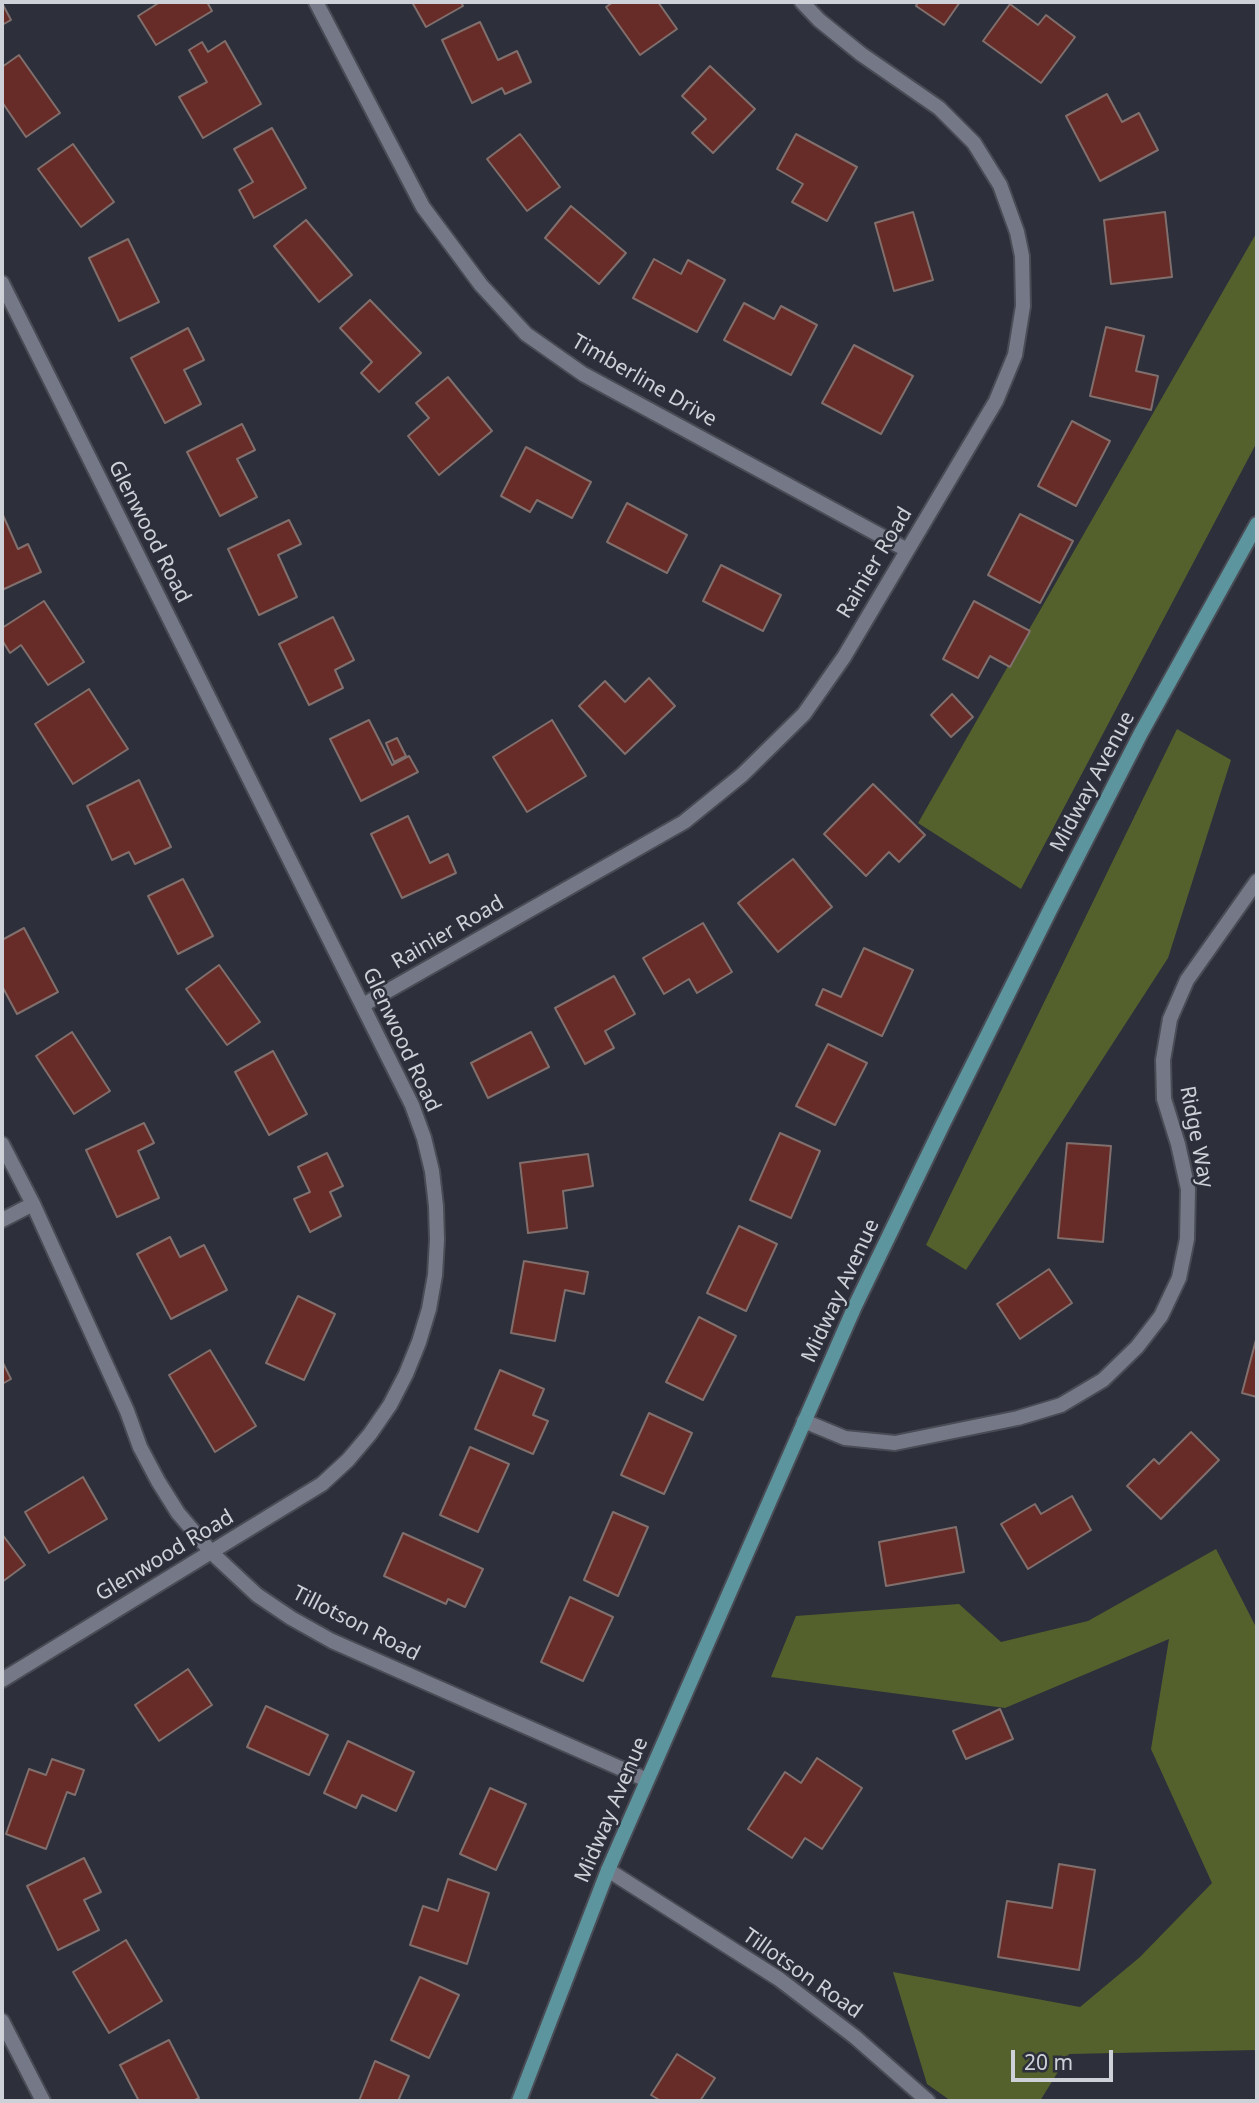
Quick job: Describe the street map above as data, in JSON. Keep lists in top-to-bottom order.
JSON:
{
  "streets": {
    "main road": ["Midway Avenue"],
    "street": [
      "Timberline Drive",
      "Glenwood Road",
      "Rainier Road",
      "Ridge Way",
      "Tillotson Road"
    ]
  },
  "crossings": [
    ["Timberline Drive", "Rainier Road"],
    ["Glenwood Road", "Rainier Road"],
    ["Glenwood Road", "Tillotson Road"],
    ["Midway Avenue", "Ridge Way"],
    ["Midway Avenue", "Tillotson Road"]
  ],
  "scale_bar": "20 m"
}
